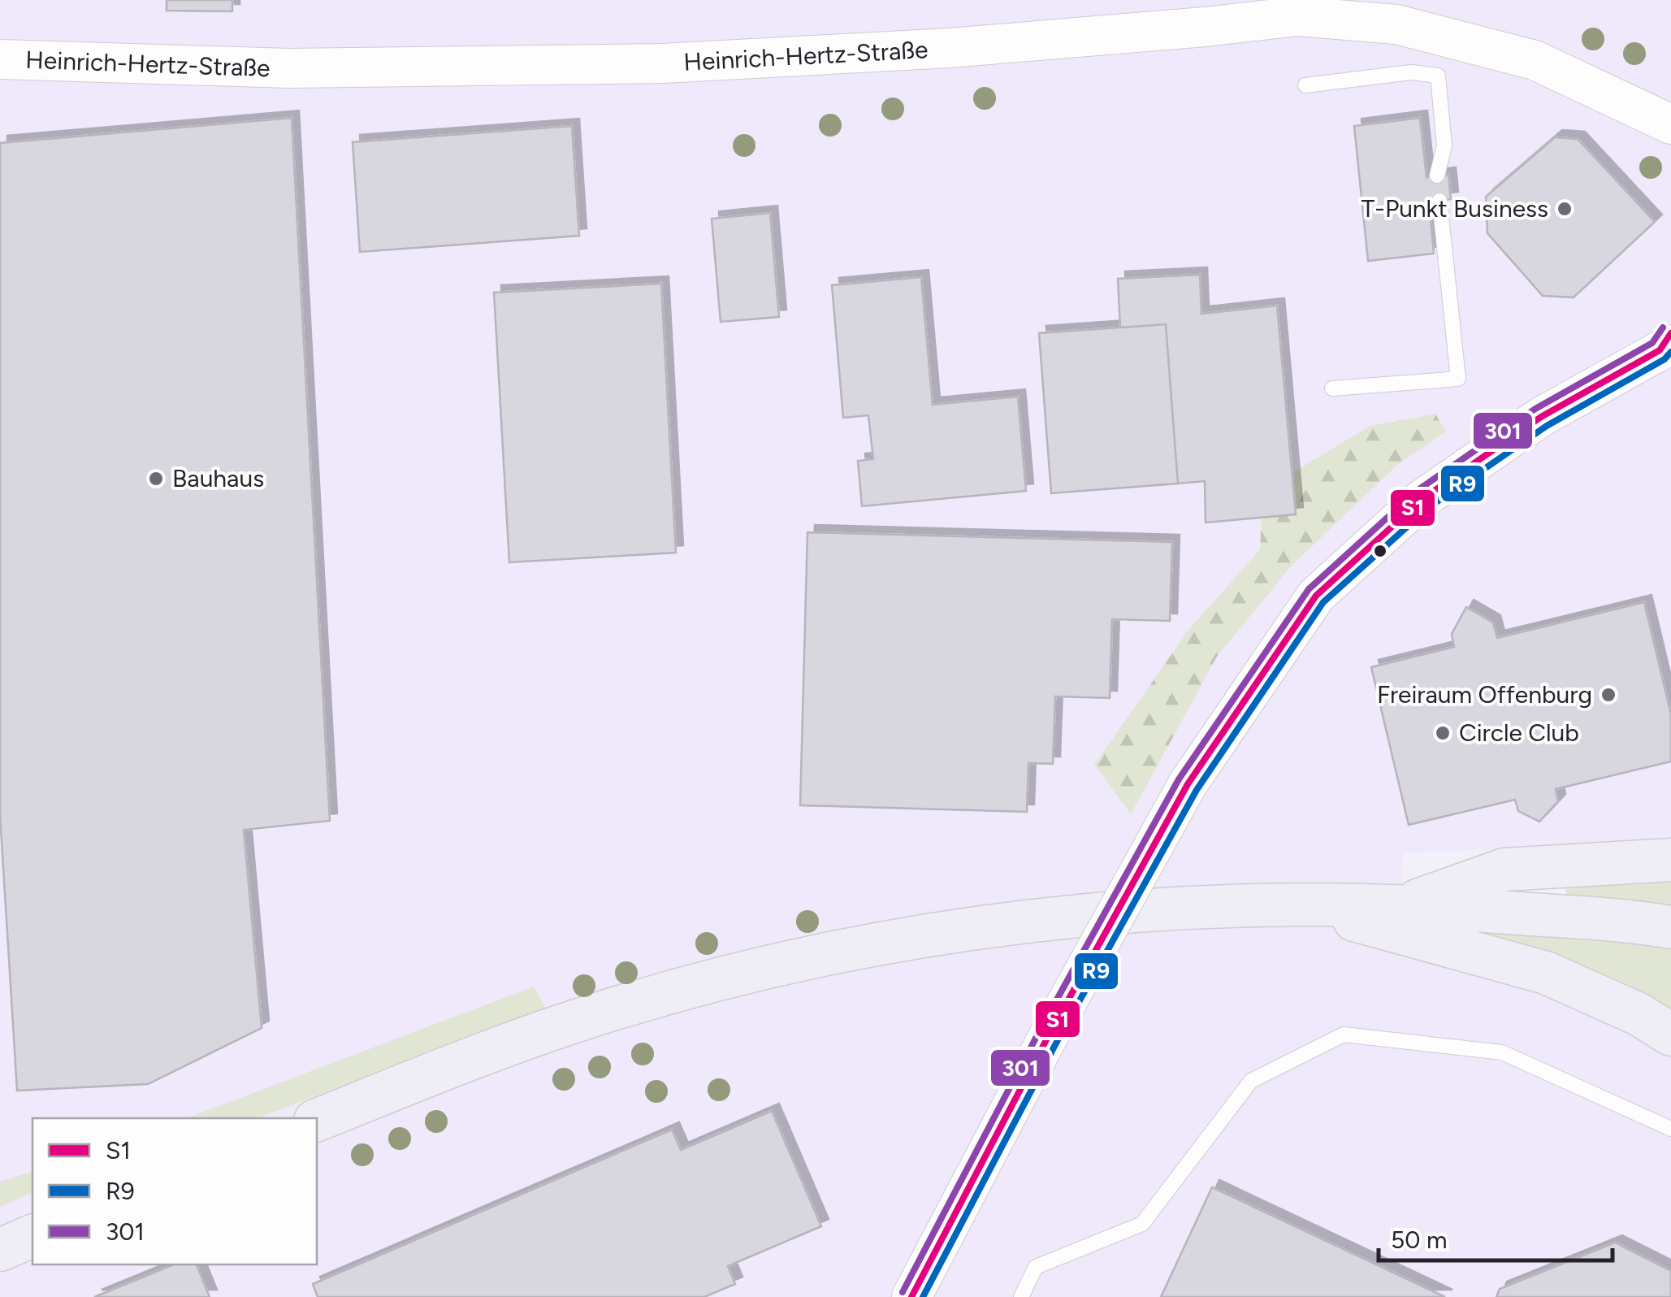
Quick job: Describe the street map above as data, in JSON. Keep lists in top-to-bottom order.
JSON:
{
  "streets": {
    "street": ["Heinrich-Hertz-Straße"]
  },
  "places": [
    "T-Punkt Business",
    "Bauhaus",
    "Freiraum Offenburg",
    "Circle Club"
  ],
  "lines": ["transit line 301", "transit line S1", "transit line R9"],
  "legend": ["S1", "R9", "301"],
  "scale_bar": "50 m"
}
